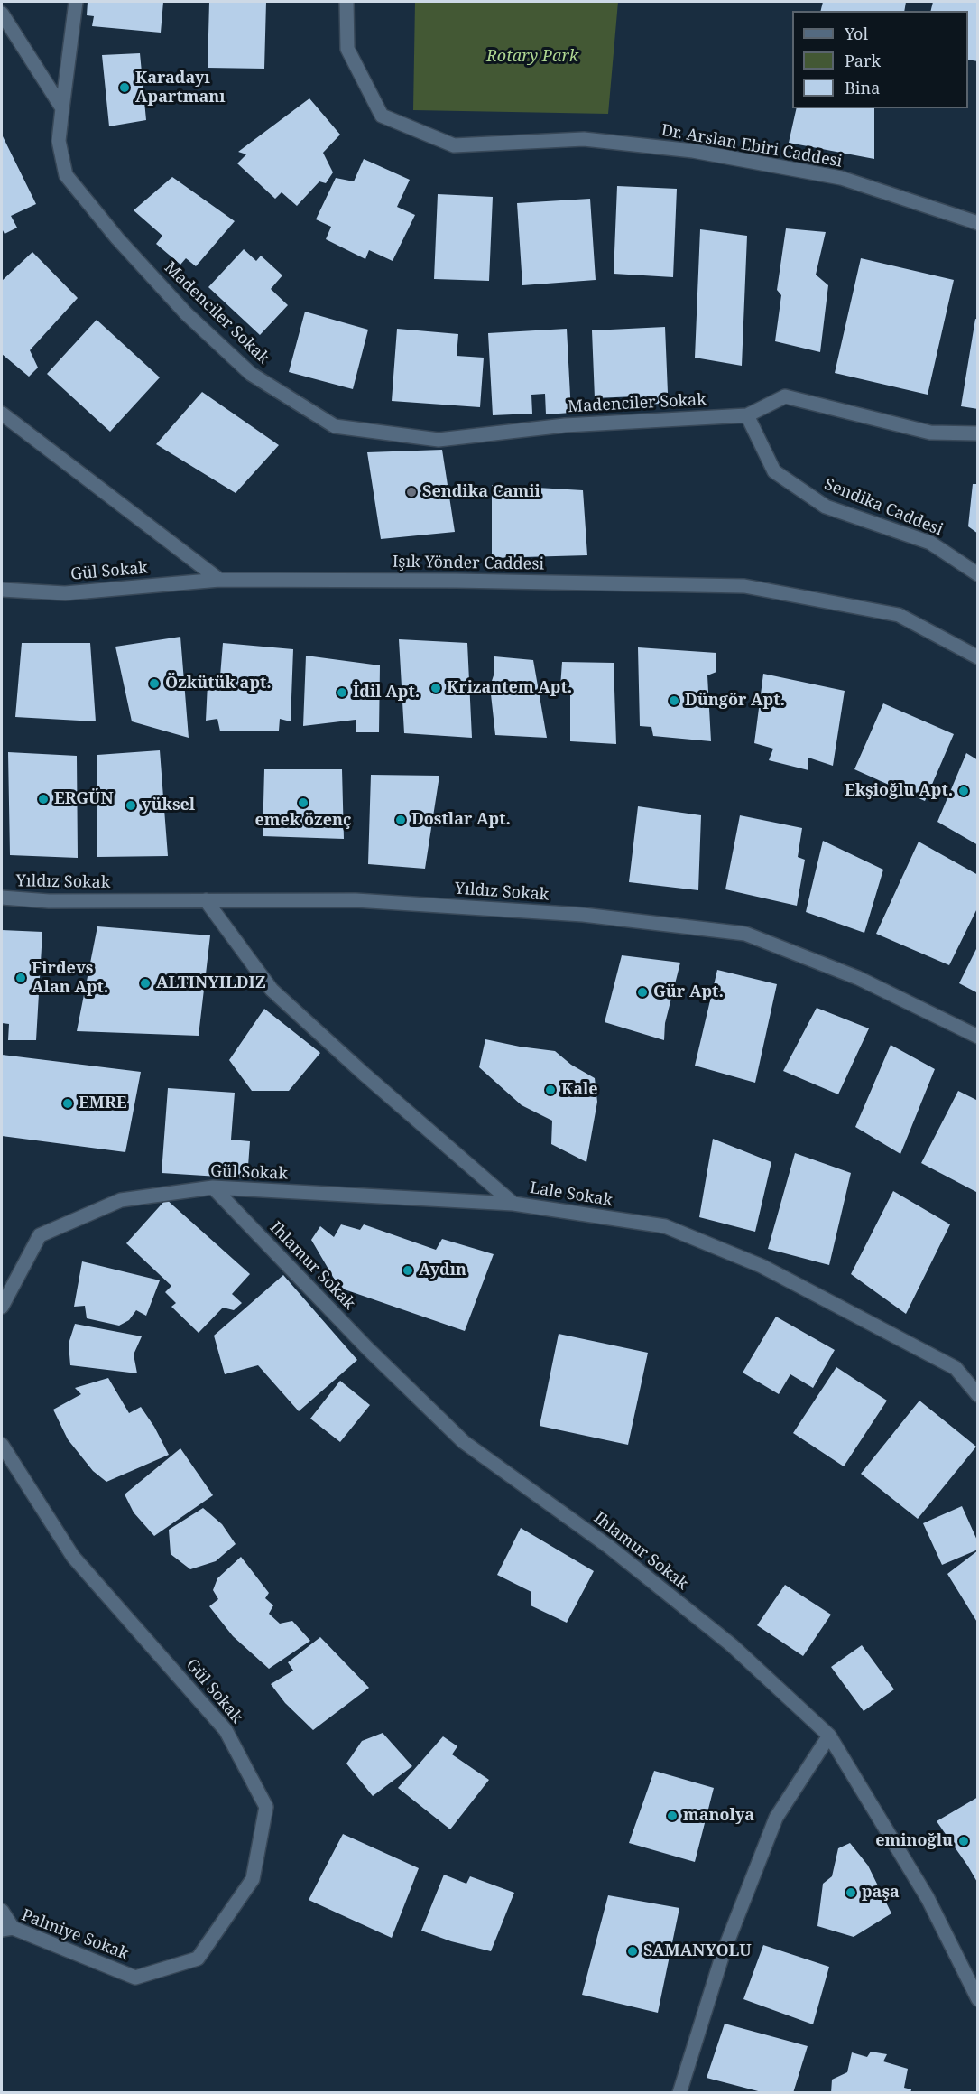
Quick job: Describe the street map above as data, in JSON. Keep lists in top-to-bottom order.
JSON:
{
  "streets": {
    "street": [
      "Dr. Arslan Ebiri Caddesi",
      "Madenciler Sokak",
      "Sendika Caddesi",
      "Işık Yönder Caddesi",
      "Gül Sokak",
      "Yıldız Sokak",
      "Lale Sokak",
      "Ihlamur Sokak",
      "Palmiye Sokak"
    ]
  },
  "crossings": [
    ["Madenciler Sokak", "Sendika Caddesi"],
    ["Işık Yönder Caddesi", "Gül Sokak"],
    ["Gül Sokak", "Lale Sokak"],
    ["Gül Sokak", "Ihlamur Sokak"],
    ["Gül Sokak", "Palmiye Sokak"],
    ["Yıldız Sokak", "Lale Sokak"]
  ],
  "parks": ["Rotary Park"],
  "places": [
    "Karadayı Apartmanı",
    "Sendika Camii",
    "Özkütük apt.",
    "Krizantem Apt.",
    "İdil Apt.",
    "Düngör Apt.",
    "Ekşioğlu Apt.",
    "ERGÜN",
    "emek özenç",
    "yüksel",
    "Dostlar Apt.",
    "Firdevs Alan Apt.",
    "ALTINYILDIZ",
    "Gür Apt.",
    "Kale",
    "EMRE",
    "Aydın",
    "manolya",
    "eminoğlu",
    "paşa",
    "SAMANYOLU"
  ],
  "legend": ["Yol", "Park", "Bina"]
}
